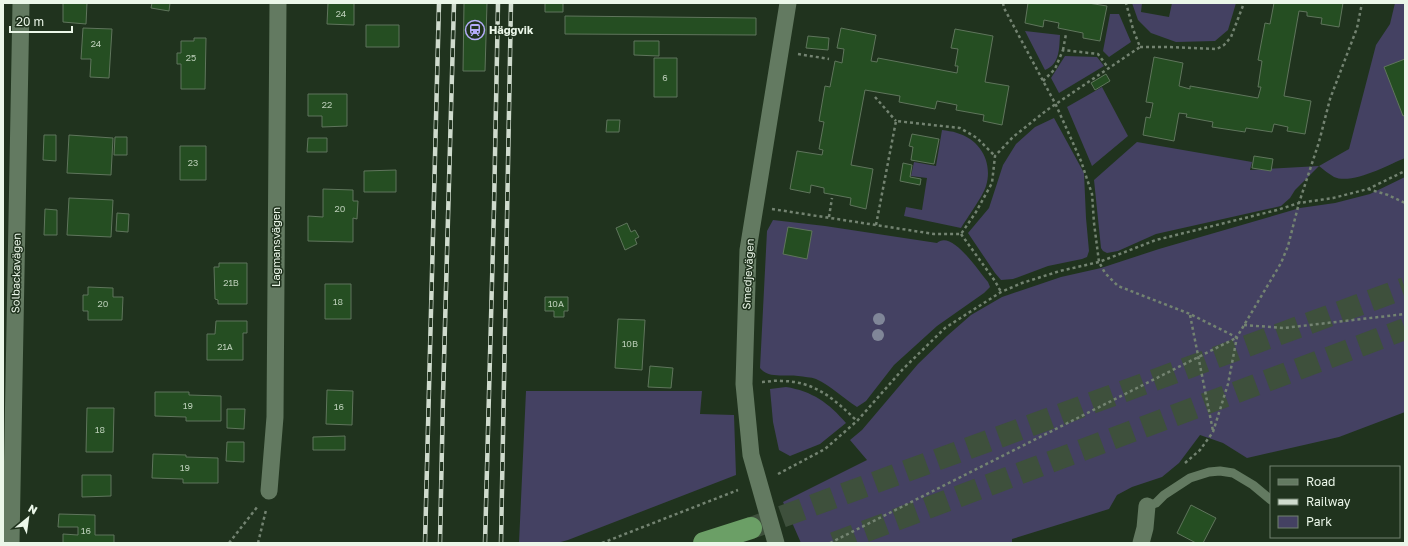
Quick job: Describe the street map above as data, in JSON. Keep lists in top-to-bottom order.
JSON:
{
  "streets": {
    "street": ["Lagmansvägen", "Solbackavägen", "Smedjevägen"]
  },
  "places": {
    "station": ["Häggvik"]
  },
  "house_numbers": [
    "24",
    "24",
    "25",
    "6",
    "22",
    "23",
    "20",
    "21B",
    "18",
    "20",
    "10A",
    "10B",
    "21A",
    "19",
    "16",
    "18",
    "19",
    "16"
  ],
  "legend": ["Road", "Railway", "Park"],
  "scale_bar": "20 m",
  "north": "top right"
}
